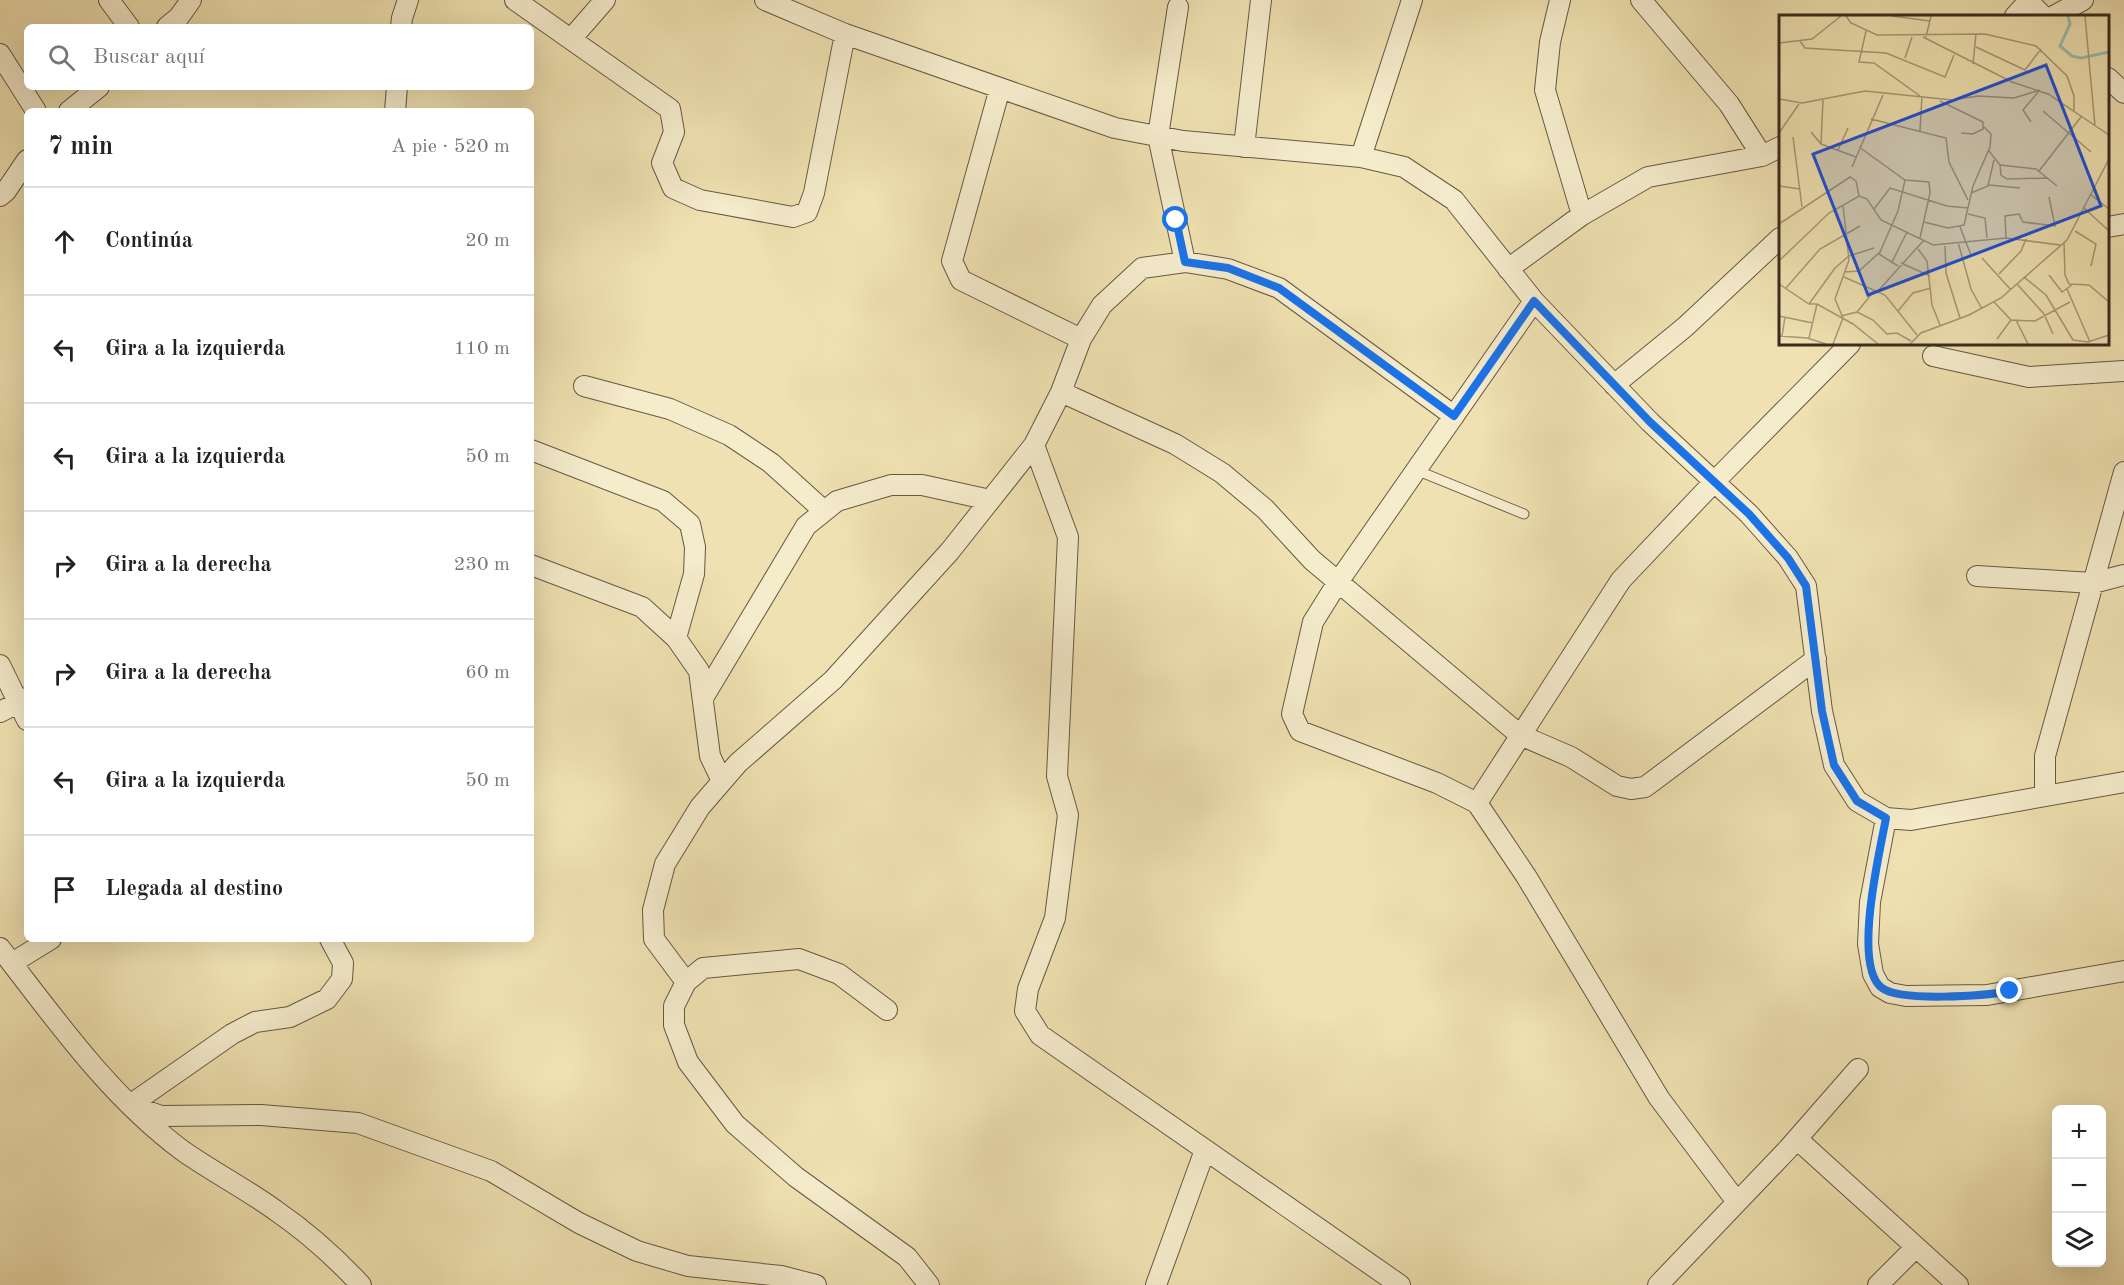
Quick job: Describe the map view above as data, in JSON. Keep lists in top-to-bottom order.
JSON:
{
  "page": {
    "search": "Buscar aquí",
    "heading": ["7 min", "A pie · 520 m"],
    "list": [
      ["Continúa", "20 m"],
      ["Gira a la izquierda", "110 m"],
      ["Gira a la izquierda", "50 m"],
      ["Gira a la derecha", "230 m"],
      ["Gira a la derecha", "60 m"],
      ["Gira a la izquierda", "50 m"],
      "Llegada al destino"
    ],
    "map_buttons": ["+", "−"]
  }
}
